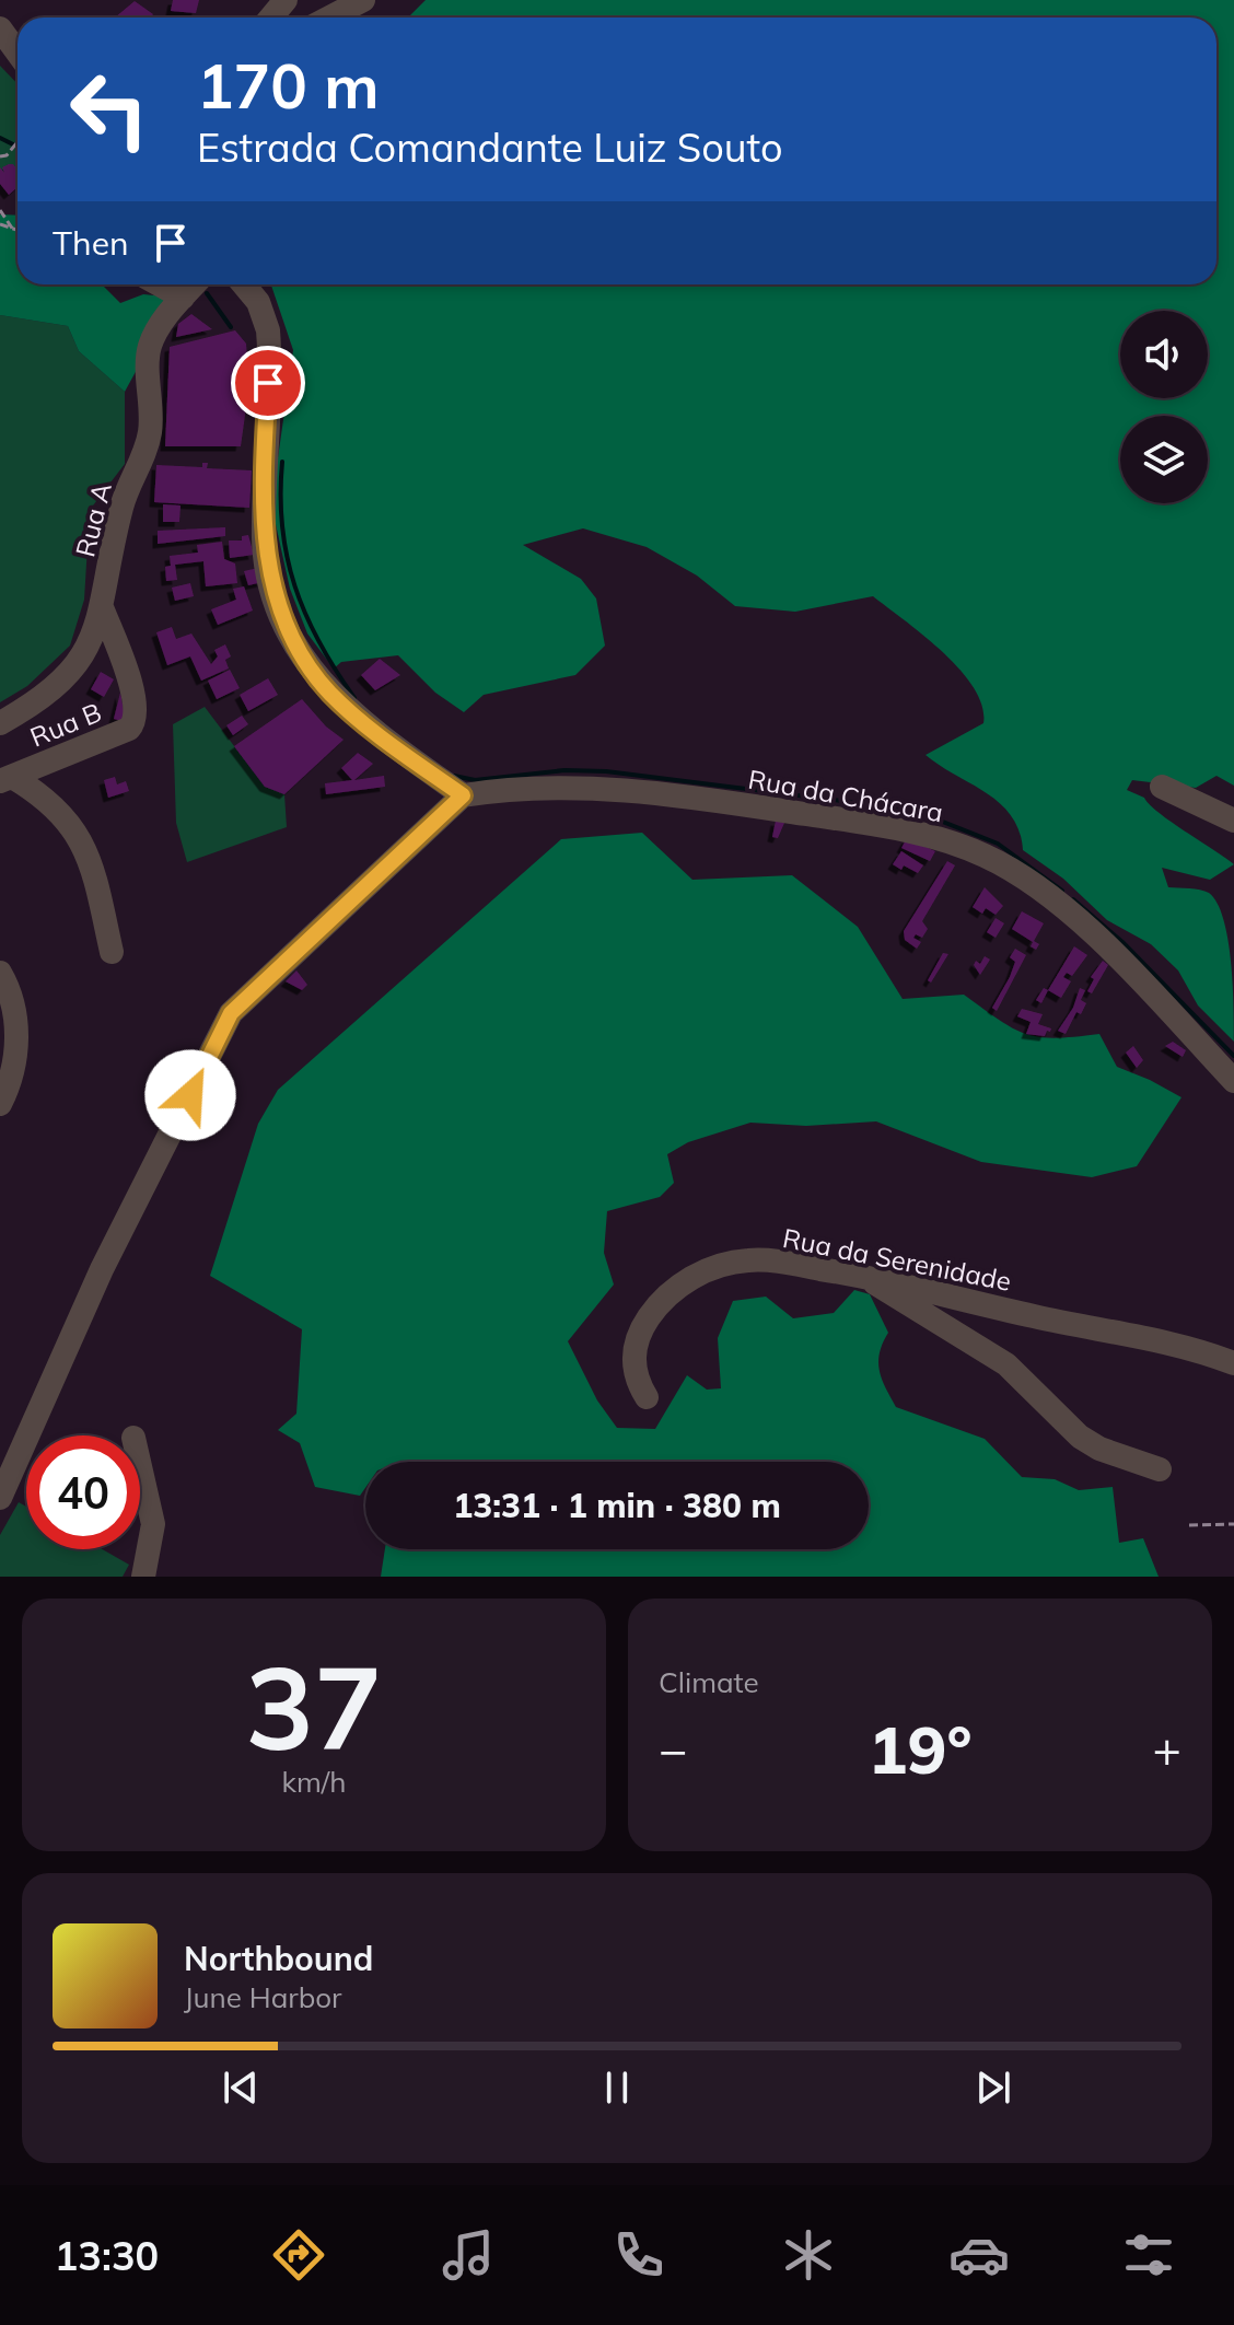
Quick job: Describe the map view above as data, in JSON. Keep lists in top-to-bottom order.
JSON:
{
  "streets": {
    "street": [
      "Rua A",
      "Rua B",
      "Rua da Chácara",
      "Rua da Serenidade"
    ]
  },
  "crossings": [
    ["Rua A", "Rua B"]
  ],
  "page": {
    "turn": ["170 m", "Estrada Comandante Luiz Souto"],
    "then": "Then",
    "limit": "40",
    "trip": "13:31 · 1 min · 380 m",
    "tile": [
      ["37", "km/h"],
      "Climate"
    ],
    "heat": ["−", "19°", "+"],
    "song": ["Northbound", "June Harbor"],
    "tabs": "13:30"
  }
}
